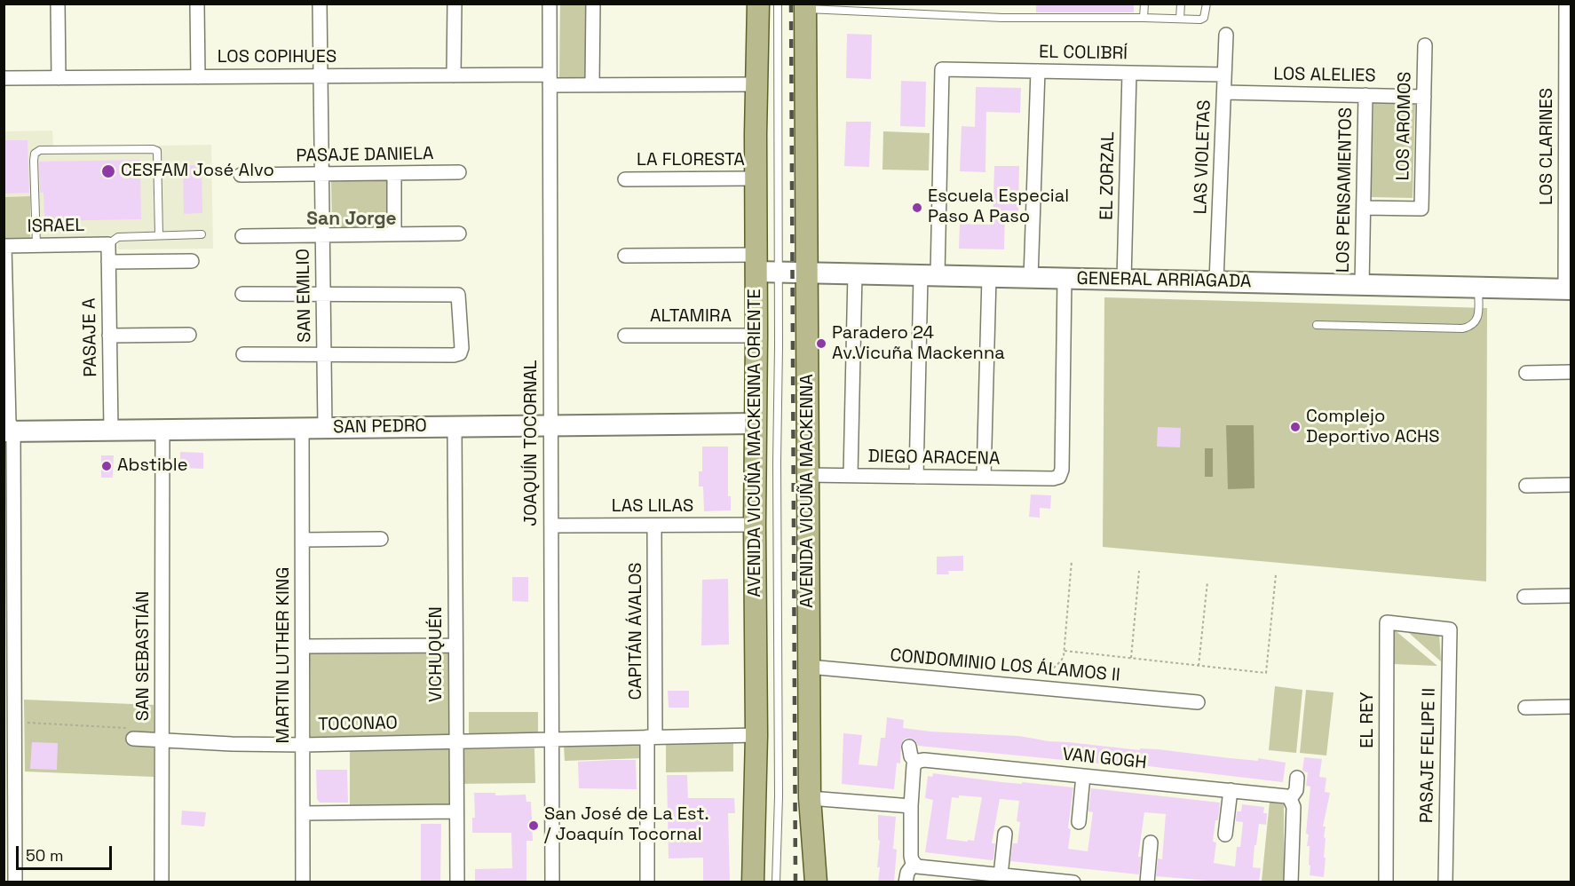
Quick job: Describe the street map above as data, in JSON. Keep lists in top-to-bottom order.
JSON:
{
  "streets": {
    "main road": ["AVENIDA VICUÑA MACKENNA ORIENTE", "AVENIDA VICUÑA MACKENNA"],
    "street": [
      "EL COLIBRÍ",
      "LOS COPIHUES",
      "LOS ALELIES",
      "LOS AROMOS",
      "LOS CLARINES",
      "PASAJE DANIELA",
      "LAS VIOLETAS",
      "LA FLORESTA",
      "EL ZORZAL",
      "LOS PENSAMIENTOS",
      "ISRAEL",
      "GENERAL ARRIAGADA",
      "SAN EMILIO",
      "ALTAMIRA",
      "PASAJE A",
      "SAN PEDRO",
      "JOAQUÍN TOCORNAL",
      "DIEGO ARACENA",
      "LAS LILAS",
      "CAPITÁN ÁVALOS",
      "VICHUQUÉN",
      "MARTIN LUTHER KING",
      "SAN SEBASTIÁN",
      "CONDOMINIO LOS ÁLAMOS II",
      "EL REY",
      "TOCONAO",
      "PASAJE FELIPE II",
      "VAN GOGH"
    ]
  },
  "crossings": [
    ["EL COLIBRÍ", "LAS VIOLETAS"],
    ["EL COLIBRÍ", "EL ZORZAL"],
    ["EL COLIBRÍ", "GENERAL ARRIAGADA"],
    ["LOS COPIHUES", "SAN EMILIO"],
    ["LOS COPIHUES", "JOAQUÍN TOCORNAL"],
    ["LOS COPIHUES", "AVENIDA VICUÑA MACKENNA ORIENTE"],
    ["LOS ALELIES", "LOS AROMOS"],
    ["LOS ALELIES", "LAS VIOLETAS"],
    ["LOS ALELIES", "LOS PENSAMIENTOS"],
    ["LOS AROMOS", "LOS PENSAMIENTOS"],
    ["LOS CLARINES", "GENERAL ARRIAGADA"],
    ["PASAJE DANIELA", "SAN EMILIO"],
    ["LAS VIOLETAS", "GENERAL ARRIAGADA"],
    ["LA FLORESTA", "AVENIDA VICUÑA MACKENNA ORIENTE"],
    ["EL ZORZAL", "GENERAL ARRIAGADA"],
    ["LOS PENSAMIENTOS", "GENERAL ARRIAGADA"],
    ["ISRAEL", "PASAJE A"],
    ["GENERAL ARRIAGADA", "AVENIDA VICUÑA MACKENNA ORIENTE"],
    ["GENERAL ARRIAGADA", "DIEGO ARACENA"],
    ["GENERAL ARRIAGADA", "AVENIDA VICUÑA MACKENNA"],
    ["SAN EMILIO", "SAN PEDRO"],
    ["ALTAMIRA", "AVENIDA VICUÑA MACKENNA ORIENTE"],
    ["PASAJE A", "SAN PEDRO"],
    ["SAN PEDRO", "JOAQUÍN TOCORNAL"],
    ["SAN PEDRO", "AVENIDA VICUÑA MACKENNA ORIENTE"],
    ["SAN PEDRO", "VICHUQUÉN"],
    ["SAN PEDRO", "MARTIN LUTHER KING"],
    ["SAN PEDRO", "SAN SEBASTIÁN"],
    ["JOAQUÍN TOCORNAL", "LAS LILAS"],
    ["JOAQUÍN TOCORNAL", "TOCONAO"],
    ["AVENIDA VICUÑA MACKENNA ORIENTE", "LAS LILAS"],
    ["AVENIDA VICUÑA MACKENNA ORIENTE", "TOCONAO"],
    ["DIEGO ARACENA", "AVENIDA VICUÑA MACKENNA"],
    ["AVENIDA VICUÑA MACKENNA", "CONDOMINIO LOS ÁLAMOS II"],
    ["LAS LILAS", "CAPITÁN ÁVALOS"],
    ["CAPITÁN ÁVALOS", "TOCONAO"],
    ["VICHUQUÉN", "TOCONAO"],
    ["MARTIN LUTHER KING", "TOCONAO"],
    ["SAN SEBASTIÁN", "TOCONAO"],
    ["EL REY", "PASAJE FELIPE II"]
  ],
  "districts": ["San Jorge"],
  "places": [
    "CESFAM José Alvo",
    "Escuela Especial Paso A Paso",
    "Paradero 24 Av.Vicuña Mackenna",
    "Complejo Deportivo ACHS",
    "Abstible",
    "San José de La Est. / Joaquín Tocornal"
  ],
  "scale_bar": "50 m"
}
